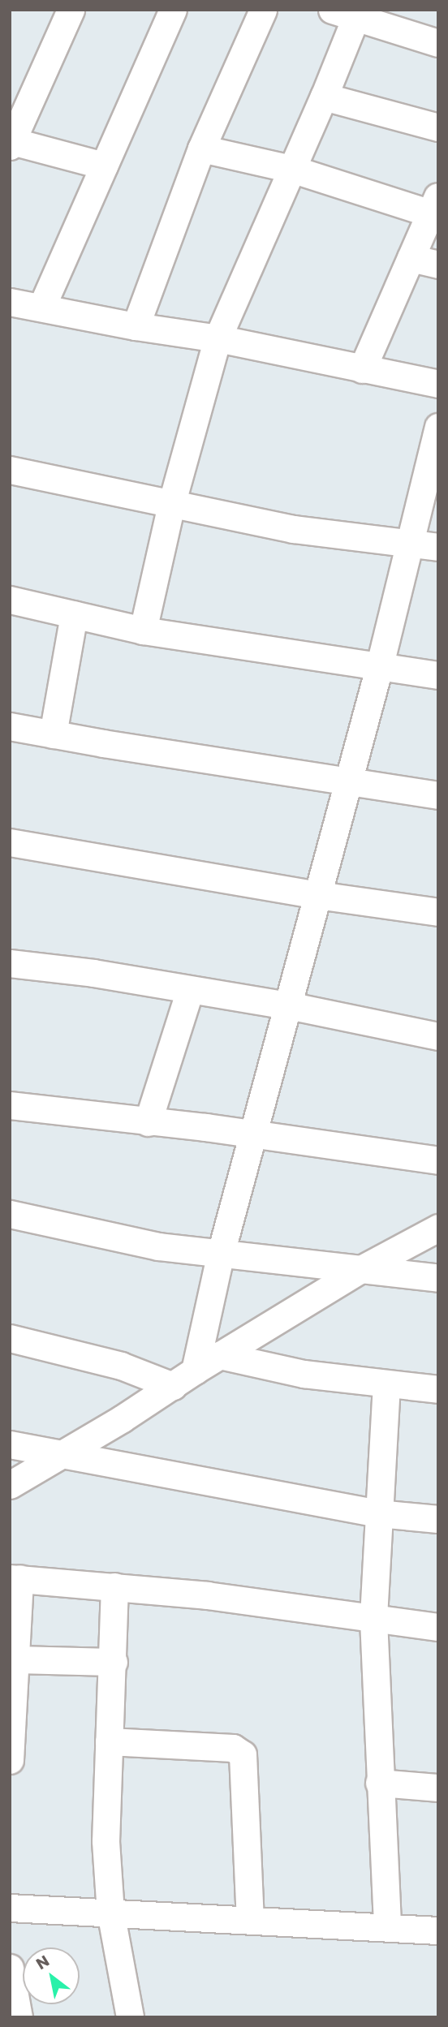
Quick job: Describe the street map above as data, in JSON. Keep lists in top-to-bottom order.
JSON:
{
  "north": "top left"
}
